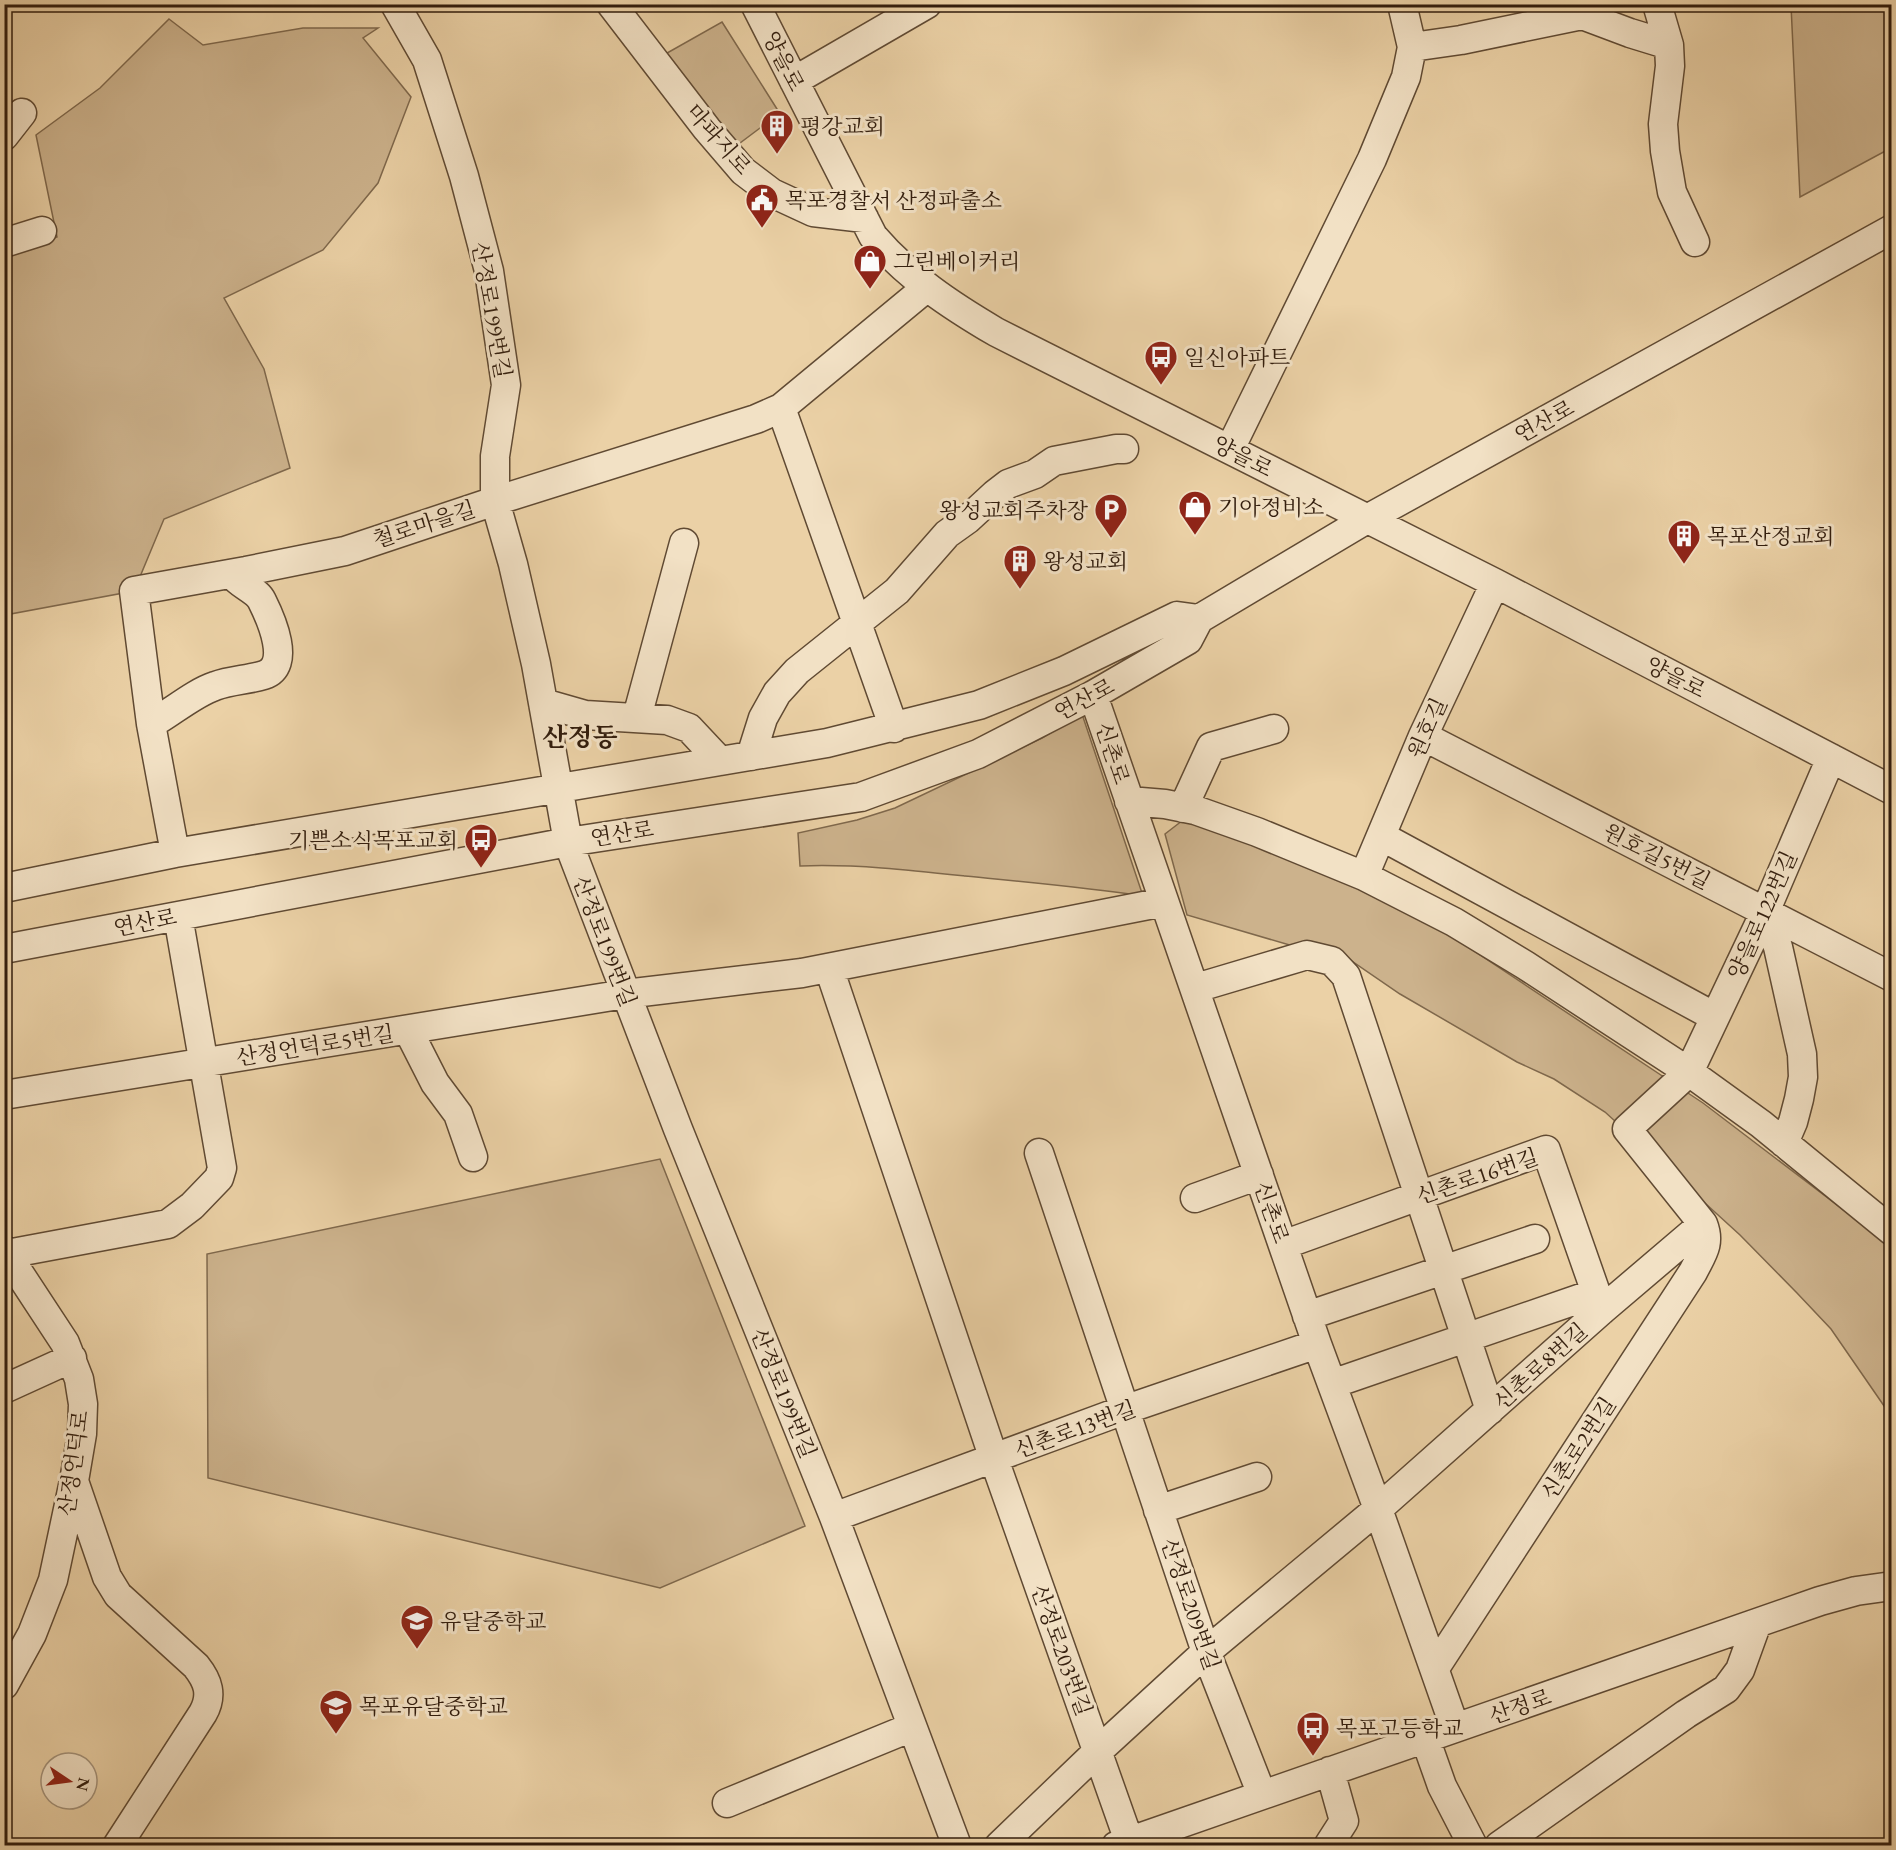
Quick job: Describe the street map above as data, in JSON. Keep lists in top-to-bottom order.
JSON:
{
  "streets": {
    "street": [
      "양을로",
      "마파지로",
      "산정로199번길",
      "연산로",
      "철로마을길",
      "원호길",
      "신촌로",
      "원호길5번길",
      "양을로122번길",
      "산정언덕로5번길",
      "신촌로16번길",
      "신촌로8번길",
      "신촌로13번길",
      "신촌로2번길",
      "산정언덕로",
      "산정로209번길",
      "산정로203번길",
      "산정로"
    ]
  },
  "crossings": [
    ["양을로", "마파지로"],
    ["양을로", "연산로"],
    ["양을로", "철로마을길"],
    ["양을로", "원호길"],
    ["양을로", "양을로122번길"],
    ["산정로199번길", "연산로"],
    ["산정로199번길", "철로마을길"],
    ["산정로199번길", "산정언덕로5번길"],
    ["산정로199번길", "신촌로13번길"],
    ["연산로", "철로마을길"],
    ["연산로", "신촌로"],
    ["원호길", "원호길5번길"],
    ["신촌로", "산정언덕로5번길"],
    ["신촌로", "신촌로16번길"],
    ["신촌로", "신촌로8번길"],
    ["신촌로", "신촌로13번길"],
    ["신촌로", "신촌로2번길"],
    ["신촌로", "산정로"],
    ["원호길5번길", "양을로122번길"],
    ["산정언덕로5번길", "산정로203번길"],
    ["신촌로16번길", "신촌로8번길"],
    ["신촌로8번길", "신촌로2번길"],
    ["신촌로8번길", "산정로209번길"],
    ["신촌로8번길", "산정로203번길"],
    ["신촌로13번길", "산정로209번길"],
    ["신촌로13번길", "산정로203번길"],
    ["산정로209번길", "산정로"],
    ["산정로203번길", "산정로"]
  ],
  "districts": ["산정동"],
  "places": {
    "building": ["평강교회", "목포산정교회", "왕성교회"],
    "public building": ["목포경찰서 산정파출소"],
    "shop": ["그린베이커리", "기아정비소"],
    "bus stop": ["일신아파트", "기쁜소식목포교회", "목포고등학교"],
    "parking": ["왕성교회주차장"],
    "school or university": ["유달중학교", "목포유달중학교"]
  },
  "north": "right"
}
